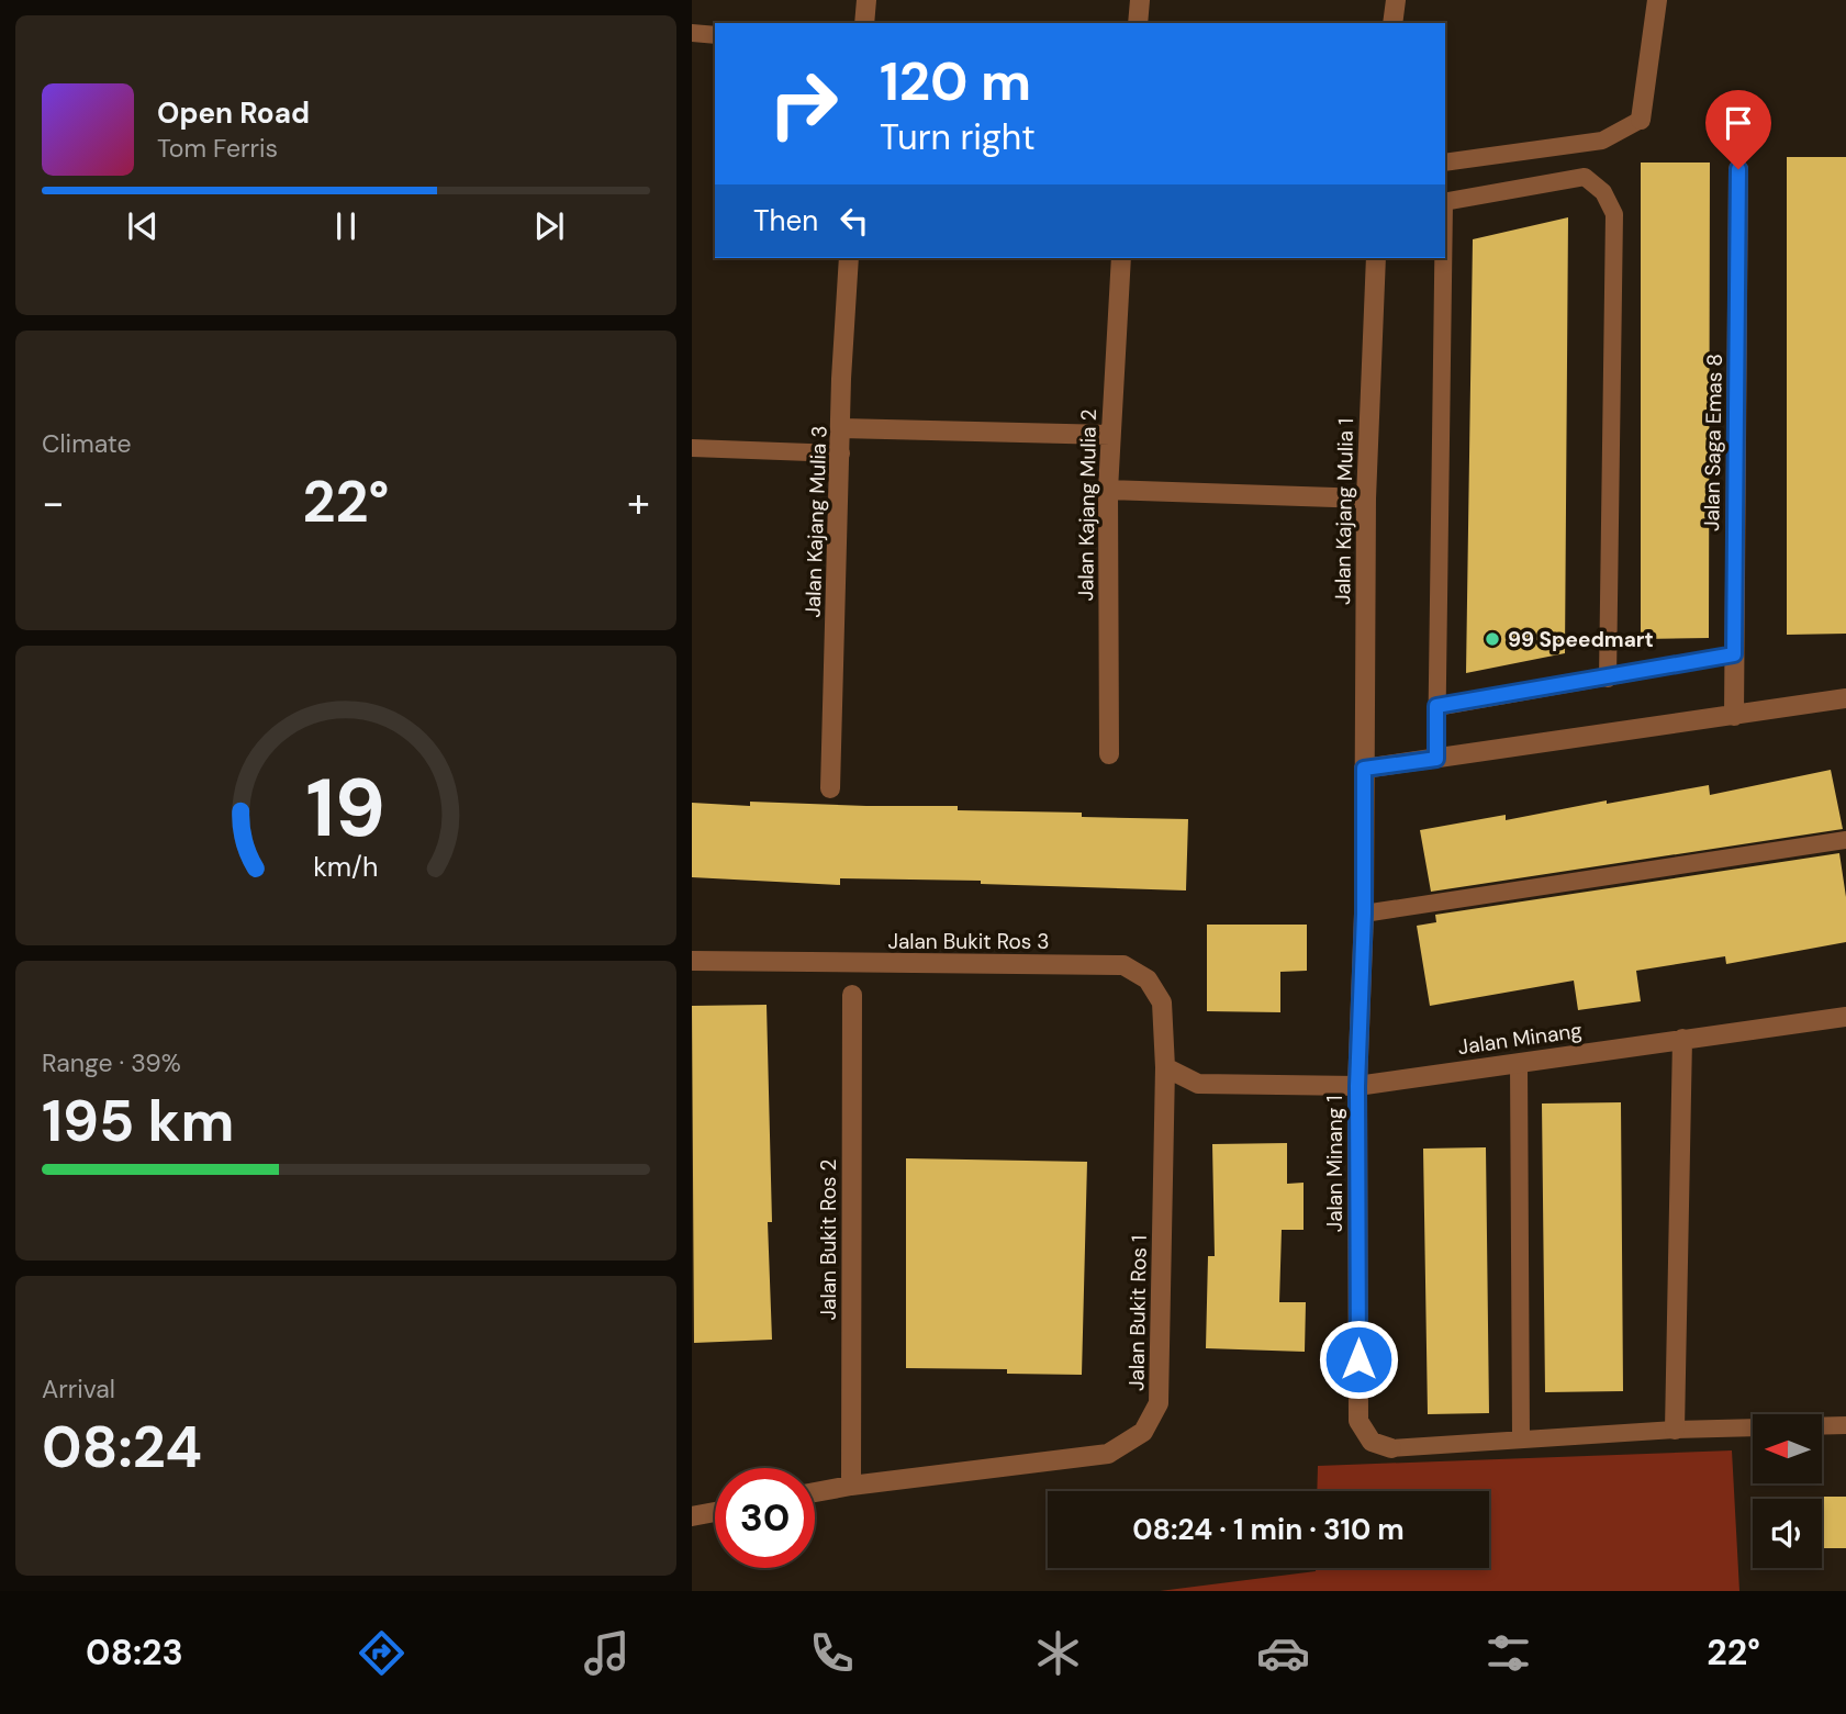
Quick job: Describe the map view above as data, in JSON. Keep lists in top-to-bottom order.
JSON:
{
  "streets": {
    "street": [
      "Jalan Saga Emas 8",
      "Jalan Kajang Mulia 2",
      "Jalan Kajang Mulia 1",
      "Jalan Kajang Mulia 3",
      "Jalan Bukit Ros 3",
      "Jalan Minang",
      "Jalan Minang 1",
      "Jalan Bukit Ros 2",
      "Jalan Bukit Ros 1"
    ]
  },
  "crossings": [
    ["Jalan Kajang Mulia 1", "Jalan Minang 1"],
    ["Jalan Bukit Ros 3", "Jalan Minang"],
    ["Jalan Bukit Ros 3", "Jalan Bukit Ros 1"],
    ["Jalan Minang", "Jalan Minang 1"],
    ["Jalan Minang", "Jalan Bukit Ros 1"],
    ["Jalan Bukit Ros 2", "Jalan Bukit Ros 1"]
  ],
  "places": ["99 Speedmart"],
  "north": "left",
  "page": {
    "turn": ["120 m", "Turn right"],
    "song": ["Open Road", "Tom Ferris"],
    "then": "Then",
    "tile": [
      "Climate",
      ["Range · 39%", "195 km"],
      ["Arrival", "08:24"]
    ],
    "heat": ["−", "22°", "+"],
    "limit": "30",
    "trip": "08:24 · 1 min · 310 m",
    "tabs": ["08:23", "22°"],
    "gauge": ["19", "km/h"]
  }
}
